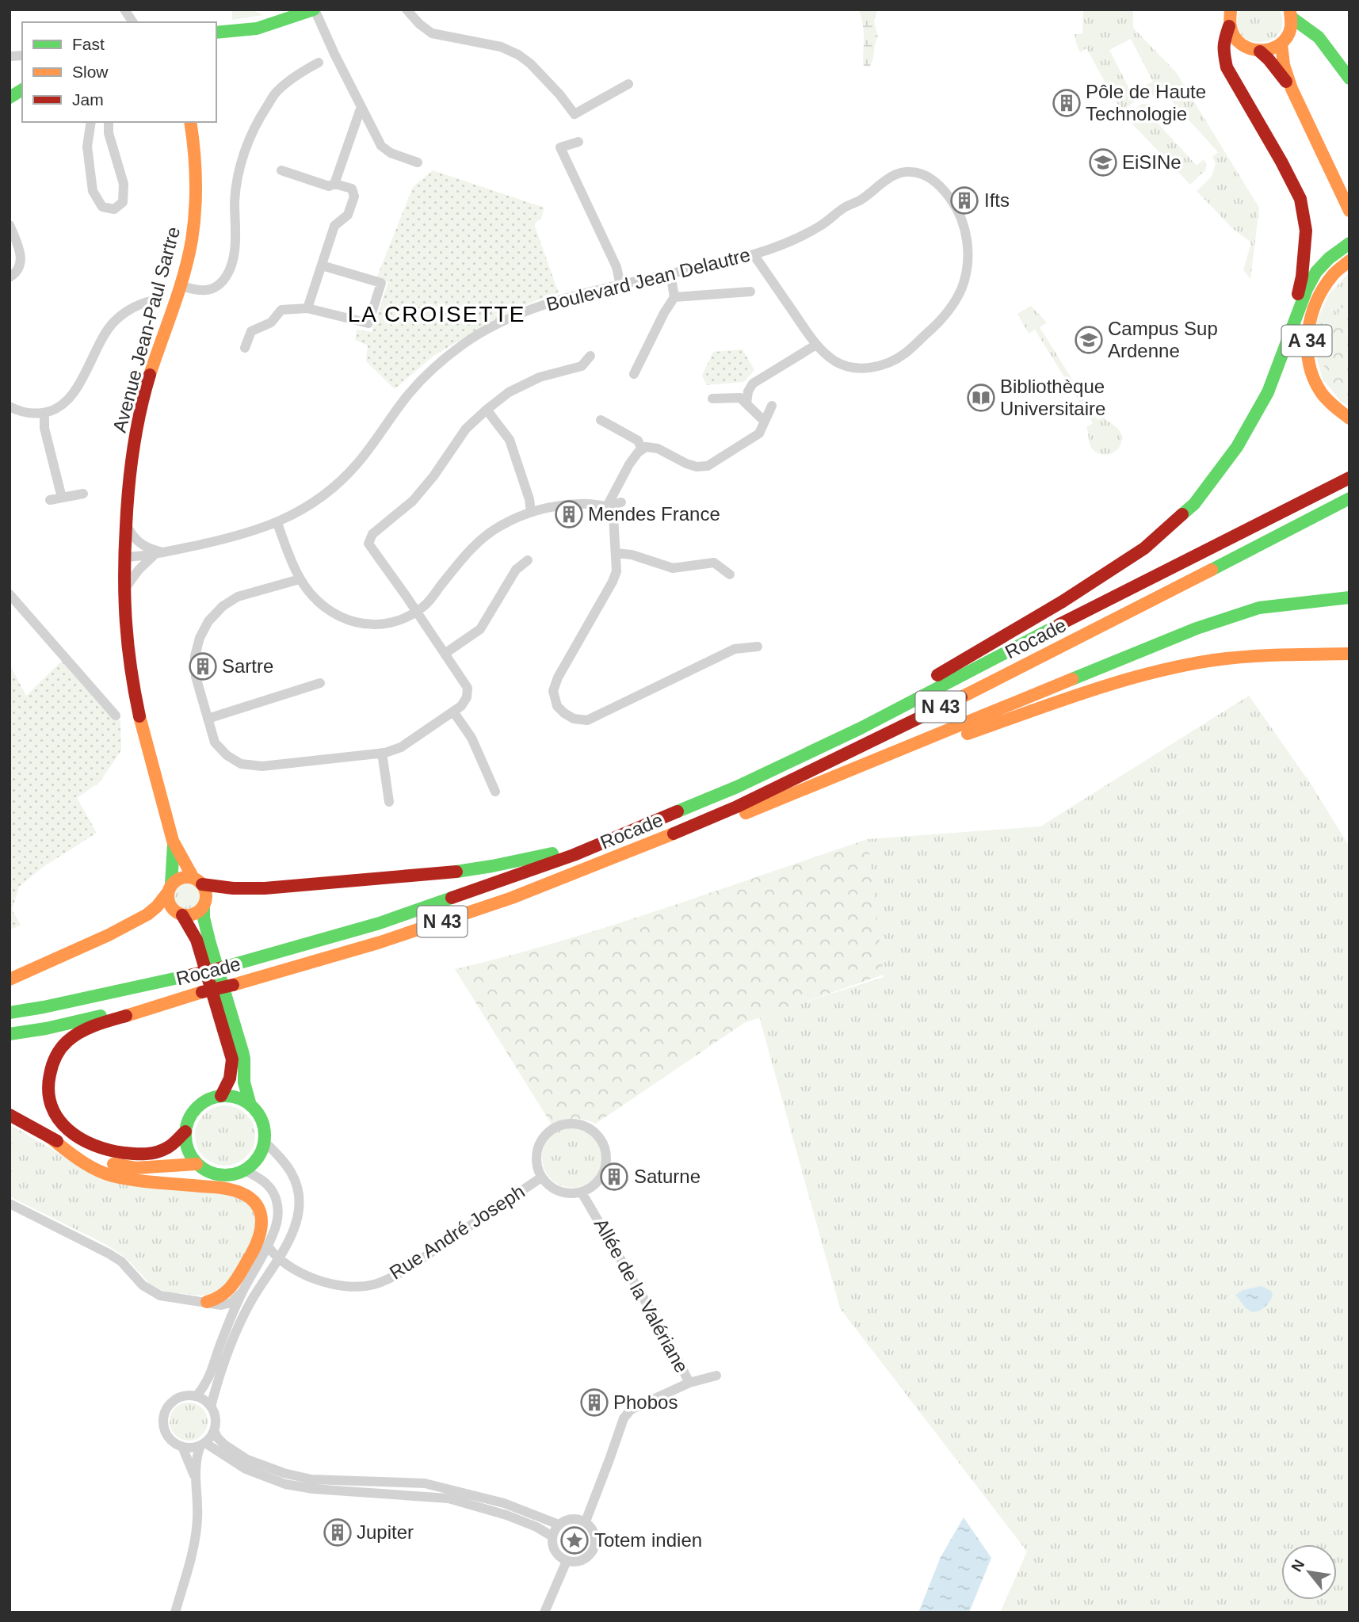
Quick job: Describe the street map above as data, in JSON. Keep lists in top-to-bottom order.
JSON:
{
  "streets": {
    "main road": [
      "Avenue Jean-Paul Sartre",
      "A 34",
      "Rocade",
      "N 43"
    ],
    "street": ["Boulevard Jean Delautre", "Rue André Joseph", "Allée de la Valériane"]
  },
  "crossings": [
    ["Boulevard Jean Delautre", "Avenue Jean-Paul Sartre"],
    ["Rue André Joseph", "Allée de la Valériane"]
  ],
  "districts": ["LA CROISETTE"],
  "places": {
    "building": [
      "Pôle de Haute Technologie",
      "Ifts",
      "Mendes France",
      "Sartre",
      "Saturne",
      "Phobos",
      "Jupiter"
    ],
    "school or university": ["EiSINe", "Campus Sup Ardenne"],
    "library": ["Bibliothèque Universitaire"],
    "place": ["Totem indien"]
  },
  "legend": ["Fast", "Slow", "Jam"],
  "north": "top left"
}
